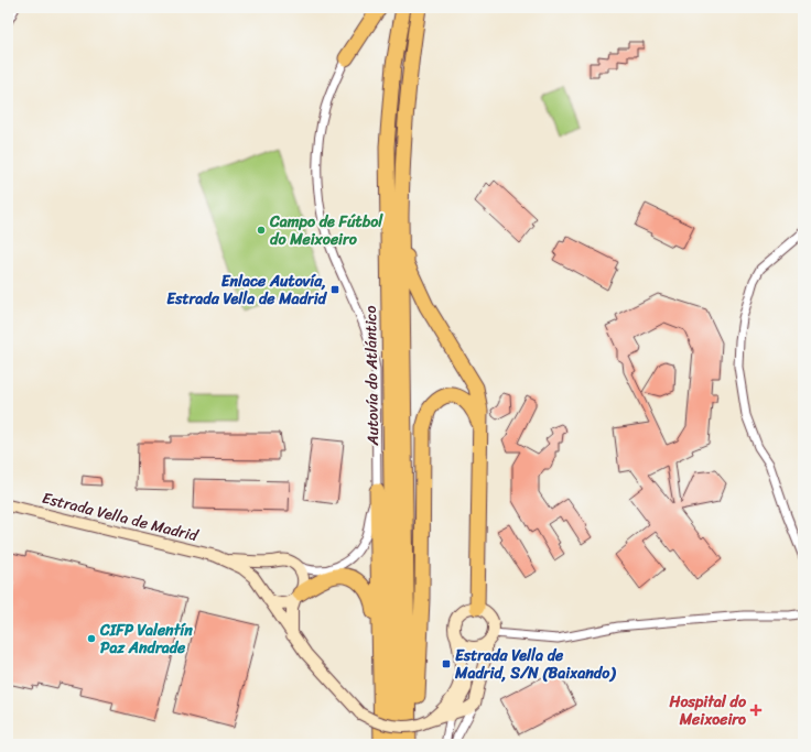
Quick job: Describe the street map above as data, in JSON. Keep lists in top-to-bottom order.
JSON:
{
  "streets": {
    "highway": ["Autovía do Atlántico"],
    "main road": ["Estrada Vella de Madrid"]
  },
  "places": {
    "other": ["Campo de Fútbol do Meixoeiro", "CIFP Valentín Paz Andrade"],
    "transit": ["Enlace Autovía, Estrada Vella de Madrid", "Estrada Vella de Madrid, S/N (Baixando)"],
    "health": ["Hospital do Meixoeiro"]
  }
}
